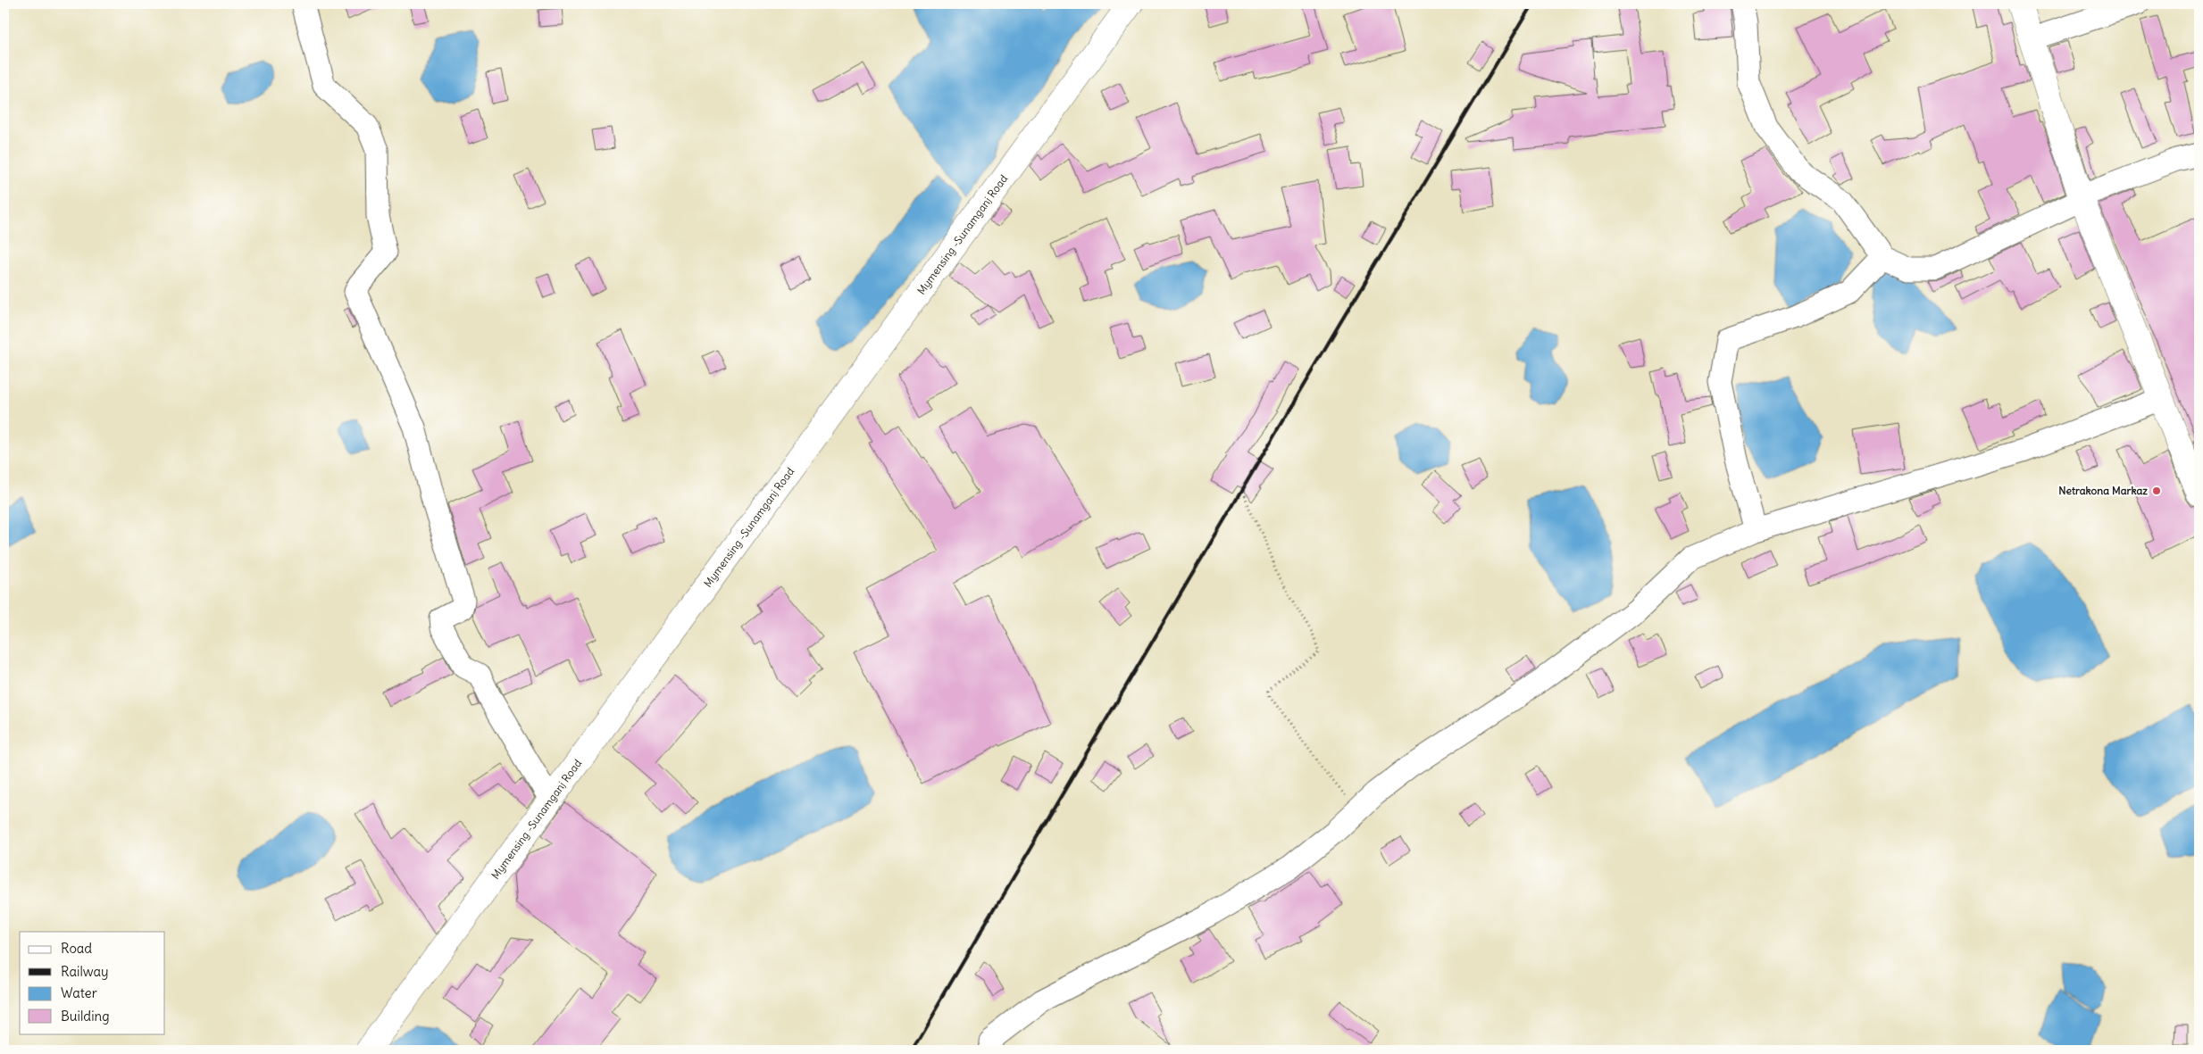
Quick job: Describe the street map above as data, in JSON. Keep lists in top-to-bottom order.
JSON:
{
  "streets": {
    "main road": ["Mymensing -Sunamganj Road"]
  },
  "places": ["Netrakona Markaz"],
  "legend": [
    "Road",
    "Railway",
    "Water",
    "Building"
  ]
}
